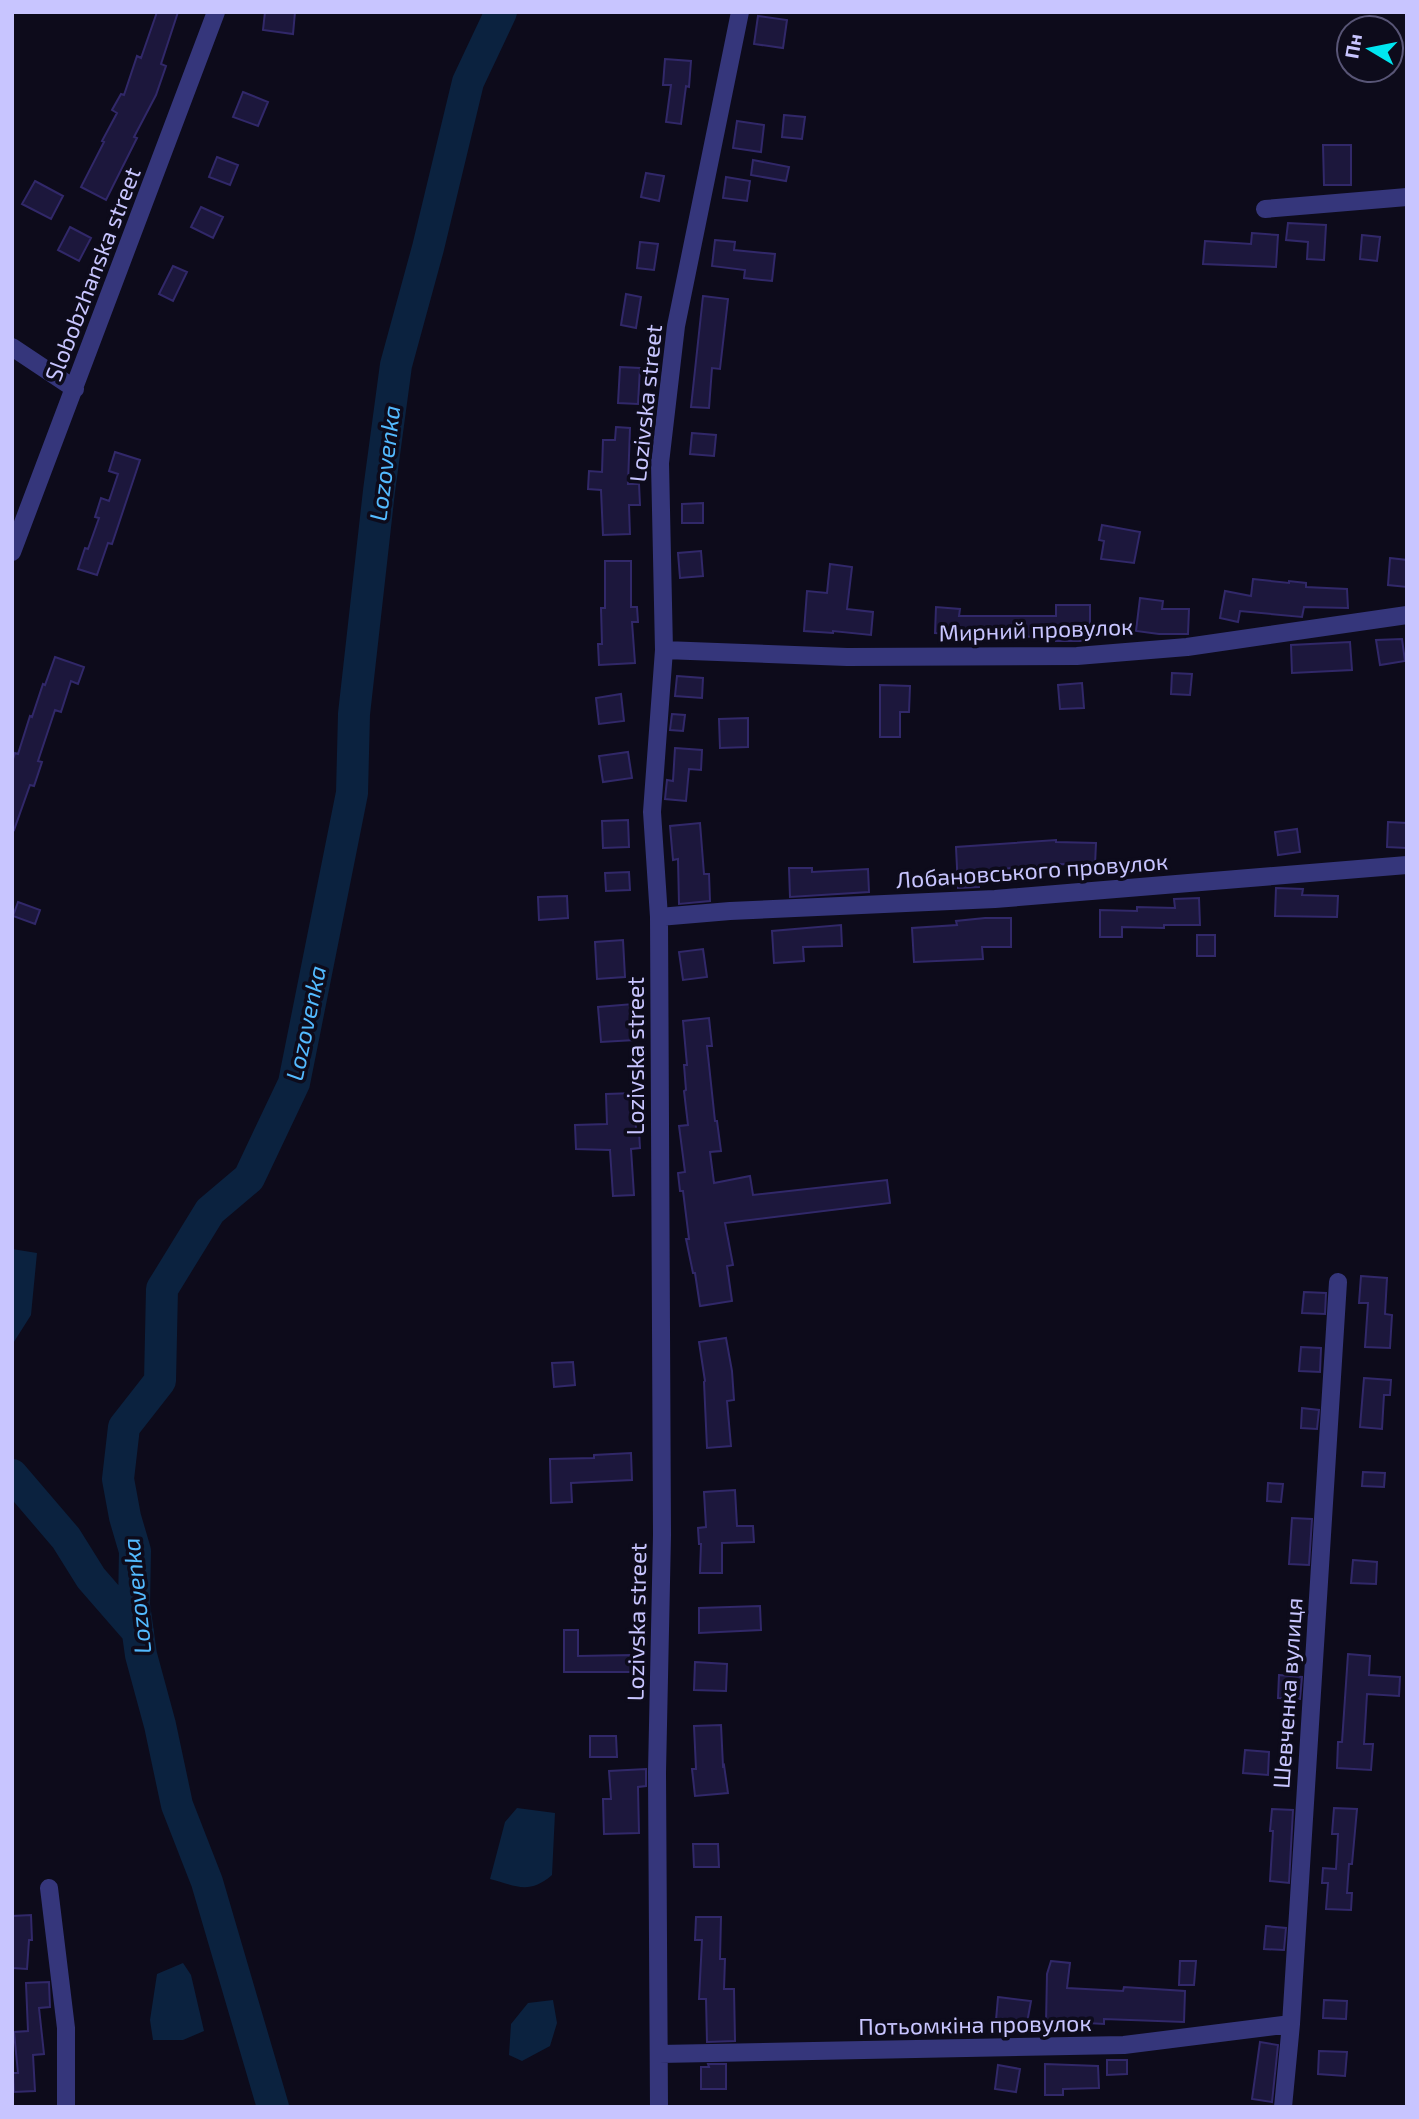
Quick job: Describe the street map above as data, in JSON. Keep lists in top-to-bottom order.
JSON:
{
  "streets": {
    "street": [
      "Slobobzhanska street",
      "Lozivska street",
      "Мирний провулок",
      "Лобановського провулок",
      "Шевченка вулиця",
      "Потьомкіна провулок"
    ]
  },
  "crossings": [
    ["Lozivska street", "Мирний провулок"],
    ["Lozivska street", "Лобановського провулок"],
    ["Lozivska street", "Потьомкіна провулок"],
    ["Шевченка вулиця", "Потьомкіна провулок"]
  ],
  "water": ["Lozovenka"],
  "north": "left"
}
